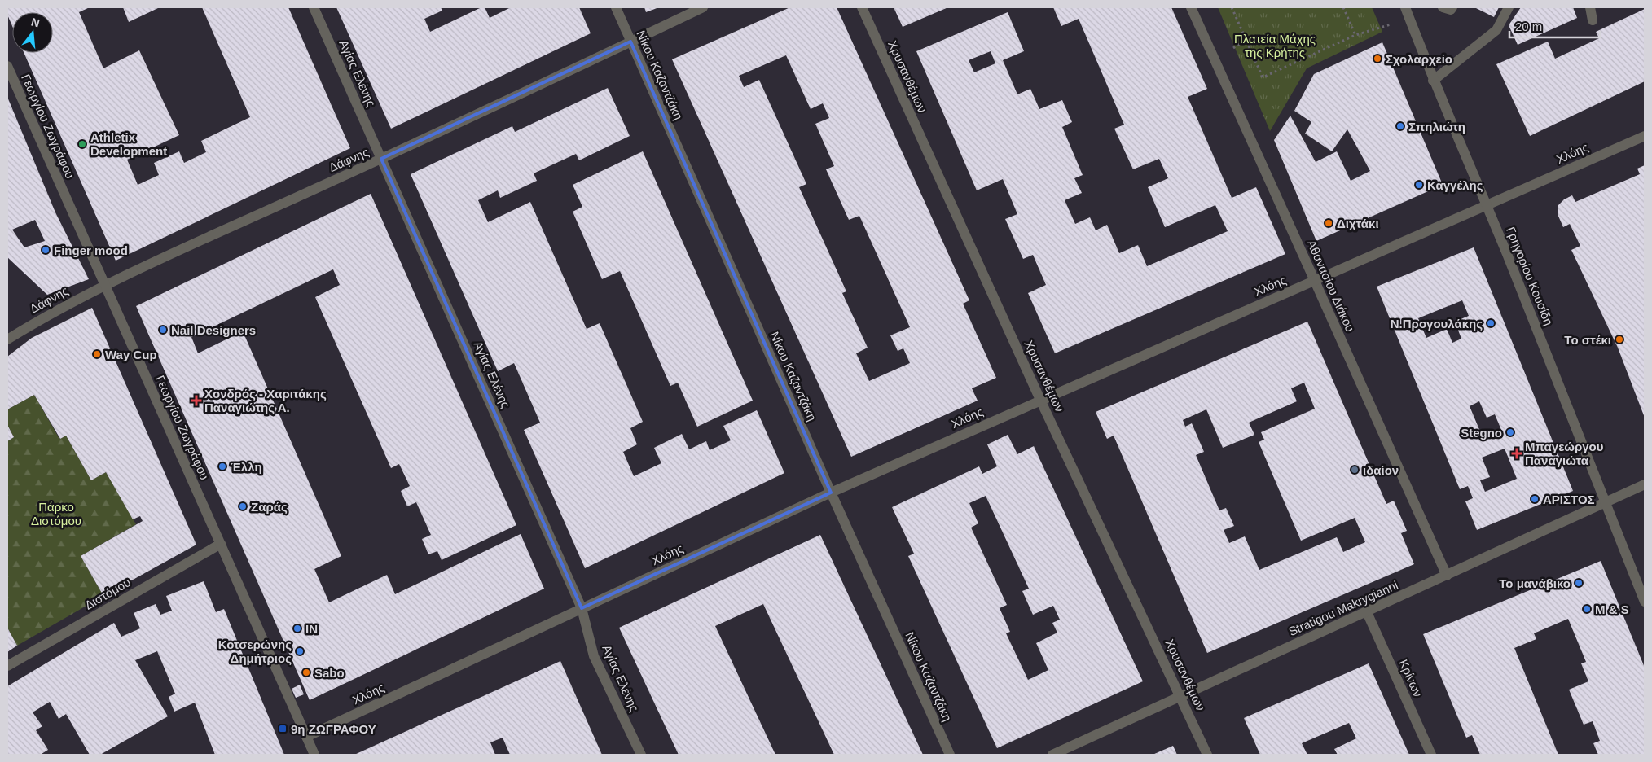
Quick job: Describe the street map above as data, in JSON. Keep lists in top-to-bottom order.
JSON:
{
  "streets": {
    "street": [
      "Αγίας Ελένης",
      "Νίκου Καζαντζάκη",
      "Χρυσανθέμων",
      "Γεωργίου Ζωγράφου",
      "Χλόης",
      "Δάφνης",
      "Γρηγορίου Κουσίδη",
      "Αθανασίου Διάκου",
      "Διστόμου",
      "Stratigou Makrygianni",
      "Κρίνων"
    ]
  },
  "crossings": [
    ["Αγίας Ελένης", "Χλόης"],
    ["Αγίας Ελένης", "Δάφνης"],
    ["Νίκου Καζαντζάκη", "Χλόης"],
    ["Νίκου Καζαντζάκη", "Δάφνης"],
    ["Χρυσανθέμων", "Χλόης"],
    ["Χρυσανθέμων", "Stratigou Makrygianni"],
    ["Γεωργίου Ζωγράφου", "Χλόης"],
    ["Γεωργίου Ζωγράφου", "Δάφνης"],
    ["Γεωργίου Ζωγράφου", "Διστόμου"],
    ["Χλόης", "Γρηγορίου Κουσίδη"],
    ["Χλόης", "Αθανασίου Διάκου"],
    ["Γρηγορίου Κουσίδη", "Stratigou Makrygianni"],
    ["Αθανασίου Διάκου", "Stratigou Makrygianni"],
    ["Stratigou Makrygianni", "Κρίνων"]
  ],
  "parks": ["Πλατεία Μάχης της Κρήτης", "Πάρκο Διστόμου"],
  "places": {
    "other": [
      "Σχολαρχείο",
      "Σπηλιώτη",
      "Athletix Development",
      "Καγγέλης",
      "Διχτάκι",
      "Finger mood",
      "Ν.Προγουλάκης",
      "Nail Designers",
      "Το στέκι",
      "Way Cup",
      "Stegno",
      "Έλλη",
      "ιδαίον",
      "ΑΡΙΣΤΟΣ",
      "Ζαράς",
      "Το μανάβικο",
      "M & S",
      "IN",
      "Κοτσερώνης Δημήτριος",
      "Sabo"
    ],
    "health": ["Χονδρός - Χαριτάκης Παναγιώτης Α.", "Μπαγεώργου Παναγιώτα"],
    "transit": ["9η ΖΩΓΡΑΦΟΥ"]
  },
  "scale_bar": "20 m",
  "north": "top"
}
